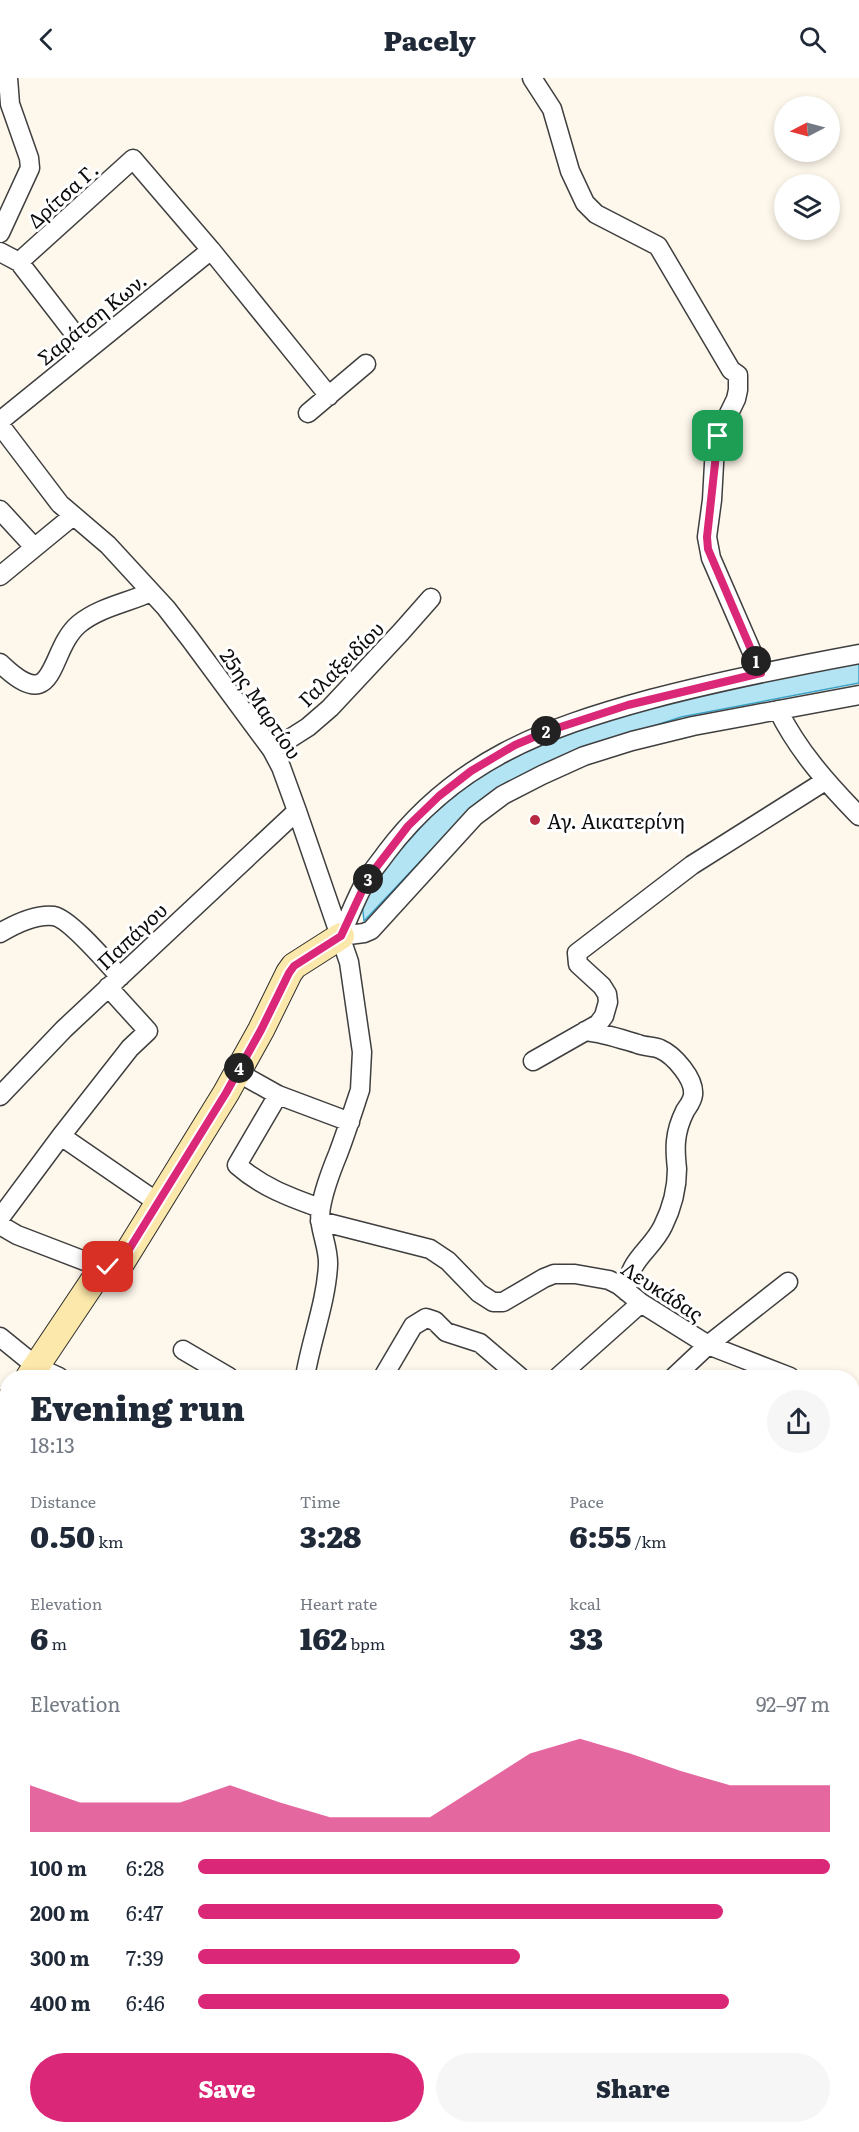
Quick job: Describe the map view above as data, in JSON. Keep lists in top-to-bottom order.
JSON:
{
  "streets": {
    "street": [
      "Δρίτσα Γ.",
      "Σαράτση Κων.",
      "Γαλαξειδίου",
      "25ης Μαρτίου",
      "Παπάγου",
      "Λευκάδας"
    ]
  },
  "crossings": [
    ["Δρίτσα Γ.", "Σαράτση Κων."],
    ["Σαράτση Κων.", "25ης Μαρτίου"],
    ["Γαλαξειδίου", "25ης Μαρτίου"],
    ["25ης Μαρτίου", "Παπάγου"],
    ["25ης Μαρτίου", "Λευκάδας"]
  ],
  "places": ["Αγ. Αικατερίνη"],
  "north": "left",
  "page": {
    "header": "Pacely",
    "pins": [
      "1",
      "2",
      "3",
      "4"
    ],
    "heading": ["Evening run", "18:13"],
    "stats": [
      ["Distance", "0.50 km"],
      ["Time", "3:28"],
      ["Pace", "6:55 /km"],
      ["Elevation", "6 m"],
      ["Heart rate", "162 bpm"],
      ["kcal", "33"]
    ],
    "chart": ["Elevation", "92–97 m"],
    "list": [
      {
        "name": "100 m",
        "note": "6:28"
      },
      {
        "name": "200 m",
        "note": "6:47"
      },
      {
        "name": "300 m",
        "note": "7:39"
      },
      {
        "name": "400 m",
        "note": "6:46"
      }
    ],
    "buttons": ["Save", "Share"]
  }
}
